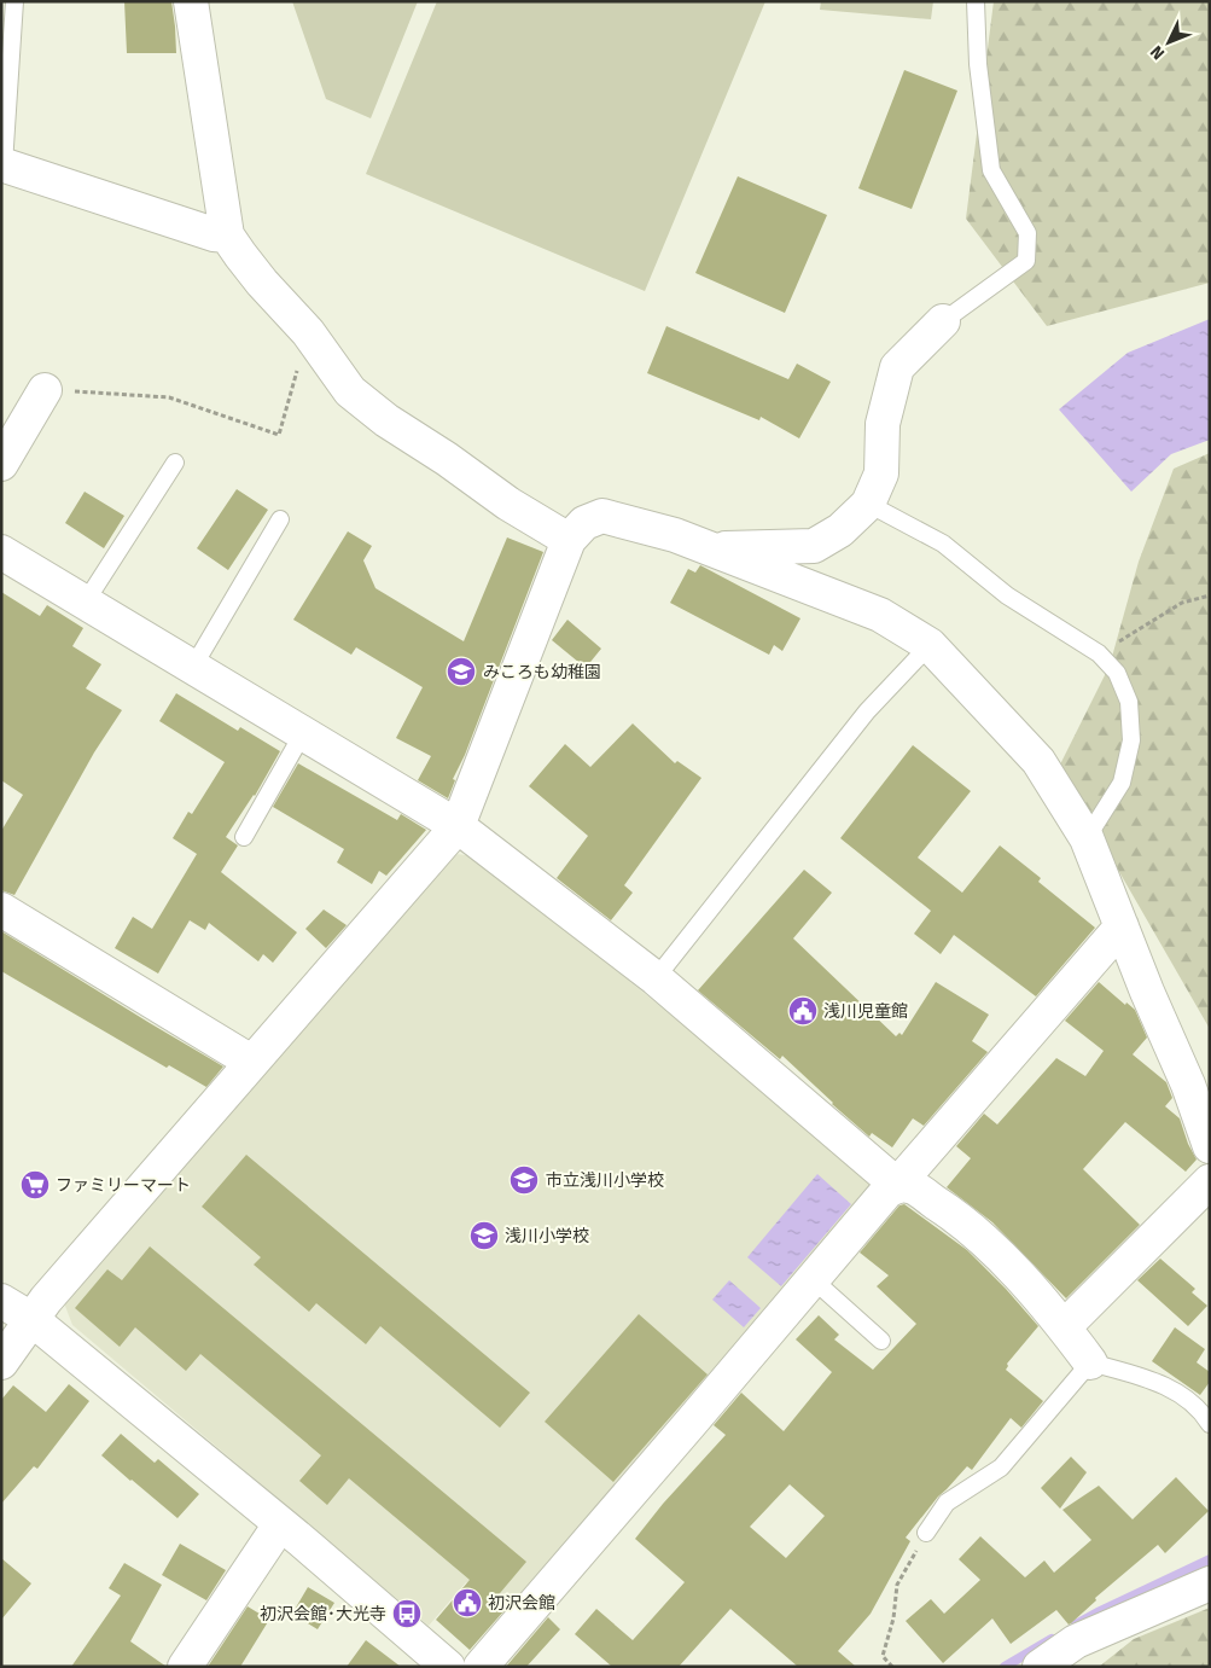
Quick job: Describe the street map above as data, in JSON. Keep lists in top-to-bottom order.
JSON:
{
  "places": {
    "school or university": ["みころも幼稚園", "市立浅川小学校", "浅川小学校"],
    "public building": ["浅川児童館", "初沢会館"],
    "supermarket": ["ファミリーマート"],
    "bus stop": ["初沢会館･大光寺"]
  },
  "north": "bottom left"
}
